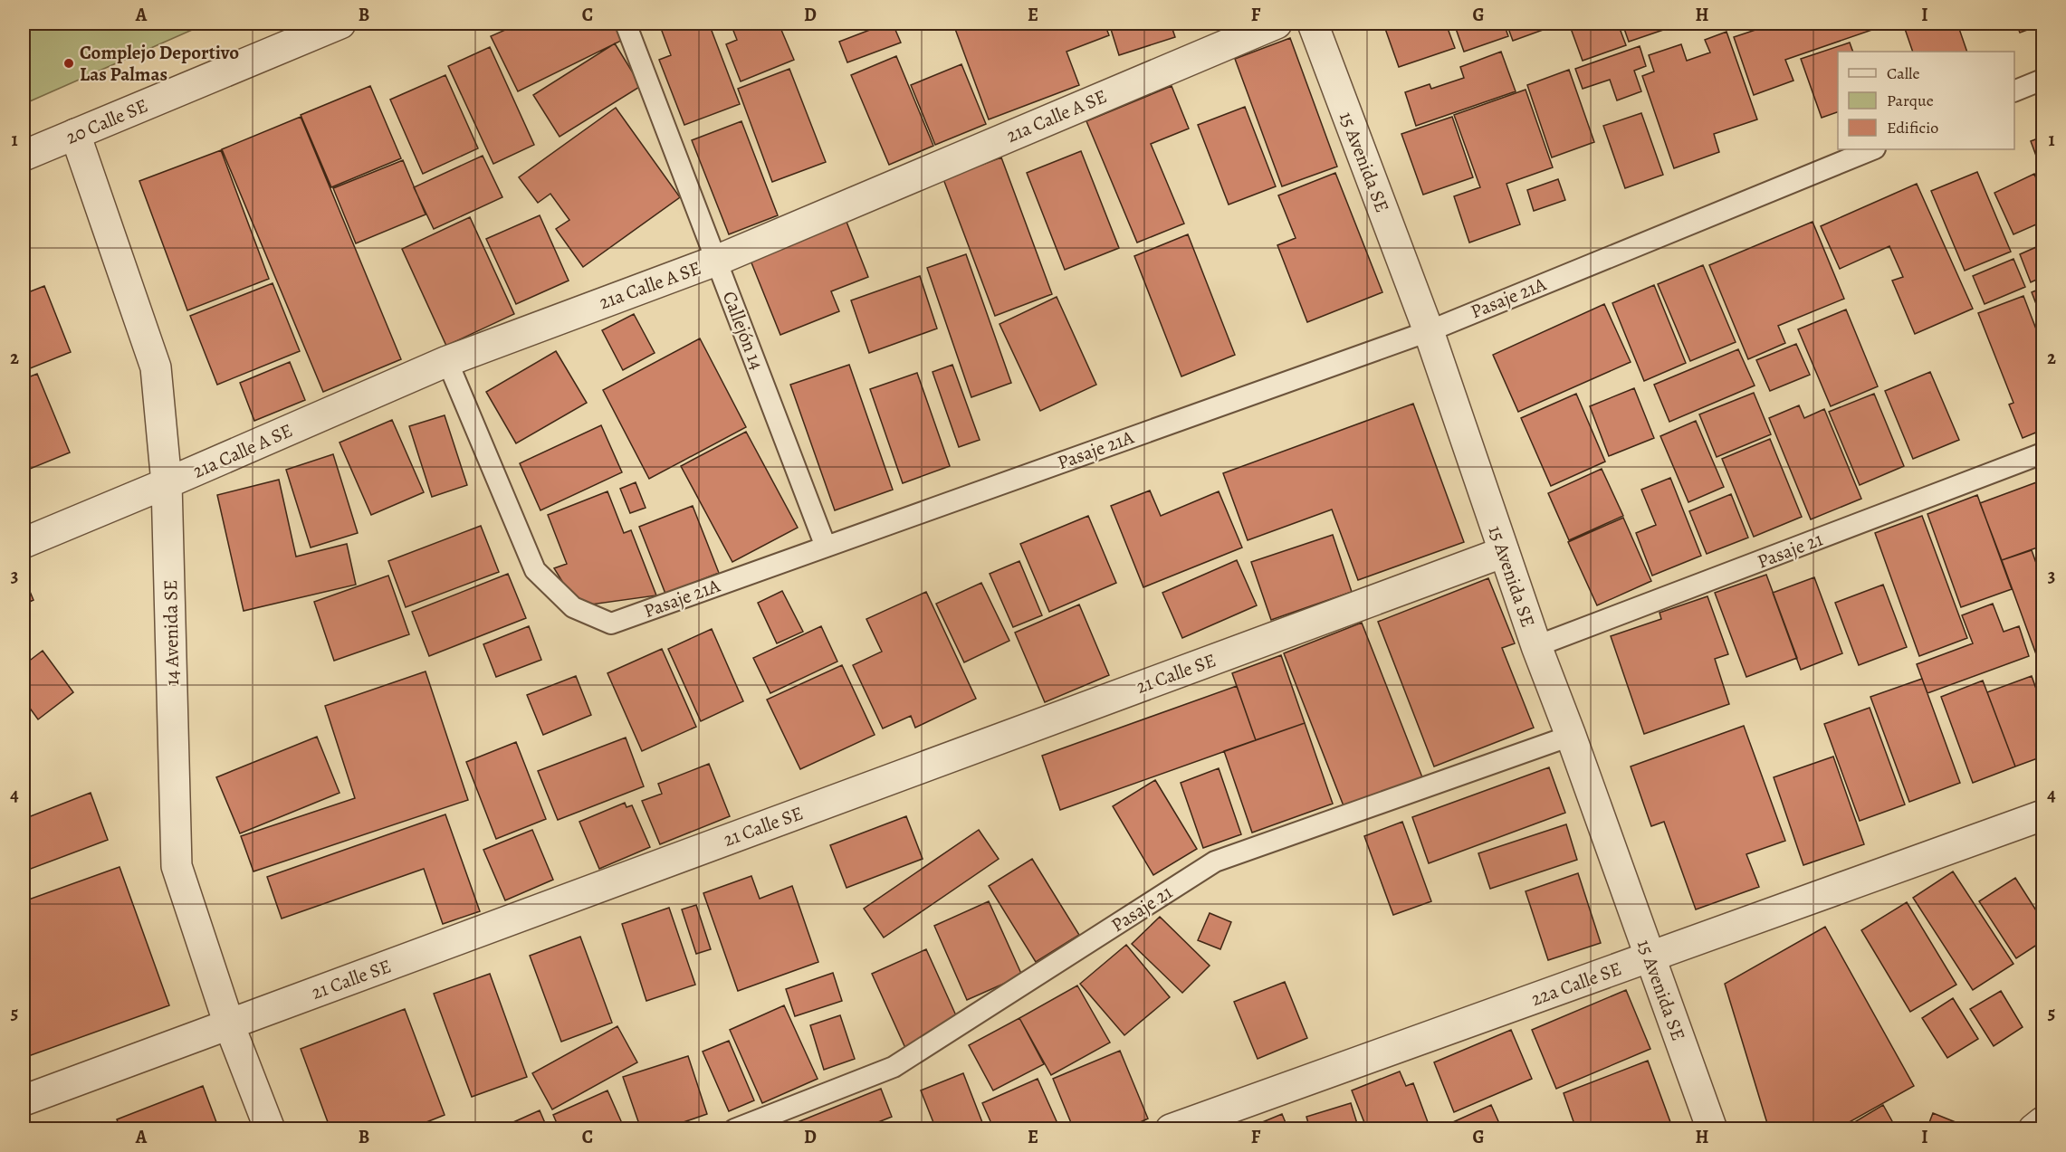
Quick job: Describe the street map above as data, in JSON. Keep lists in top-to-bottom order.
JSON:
{
  "streets": {
    "street": [
      "21a Calle A SE",
      "20 Calle SE",
      "15 Avenida SE",
      "14 Avenida SE",
      "21 Calle SE",
      "22a Calle SE"
    ],
    "lane": ["Pasaje 21A", "Callejón 14", "Pasaje 21"]
  },
  "crossings": [
    ["21a Calle A SE", "Pasaje 21A"],
    ["21a Calle A SE", "Callejón 14"],
    ["21a Calle A SE", "14 Avenida SE"],
    ["20 Calle SE", "14 Avenida SE"],
    ["15 Avenida SE", "Pasaje 21A"],
    ["15 Avenida SE", "Pasaje 21"],
    ["15 Avenida SE", "21 Calle SE"],
    ["15 Avenida SE", "22a Calle SE"],
    ["Pasaje 21A", "Callejón 14"],
    ["14 Avenida SE", "21 Calle SE"]
  ],
  "places": ["Complejo Deportivo Las Palmas"],
  "legend": ["Calle", "Parque", "Edificio"],
  "grid": {
    "columns": [
      "A",
      "B",
      "C",
      "D",
      "E",
      "F",
      "G",
      "H",
      "I"
    ],
    "rows": [
      "1",
      "2",
      "3",
      "4",
      "5"
    ]
  }
}
